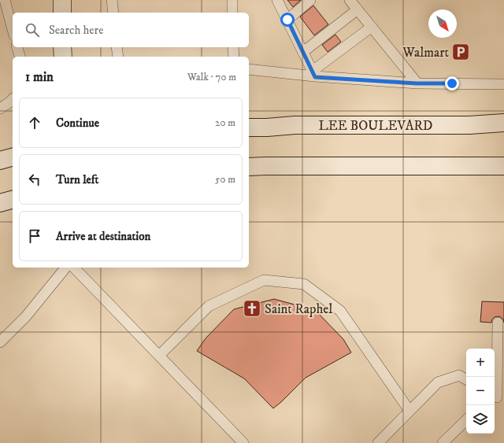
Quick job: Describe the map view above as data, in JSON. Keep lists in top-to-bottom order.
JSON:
{
  "streets": {
    "main road": ["LEE BOULEVARD"]
  },
  "places": {
    "parking": ["Walmart"],
    "church": ["Saint Raphel"]
  },
  "north": "bottom right",
  "page": {
    "search": "Search here",
    "heading": ["1 min", "Walk · 70 m"],
    "list": [
      ["Continue", "20 m"],
      ["Turn left", "50 m"],
      "Arrive at destination"
    ],
    "map_buttons": ["+", "−"]
  }
}
